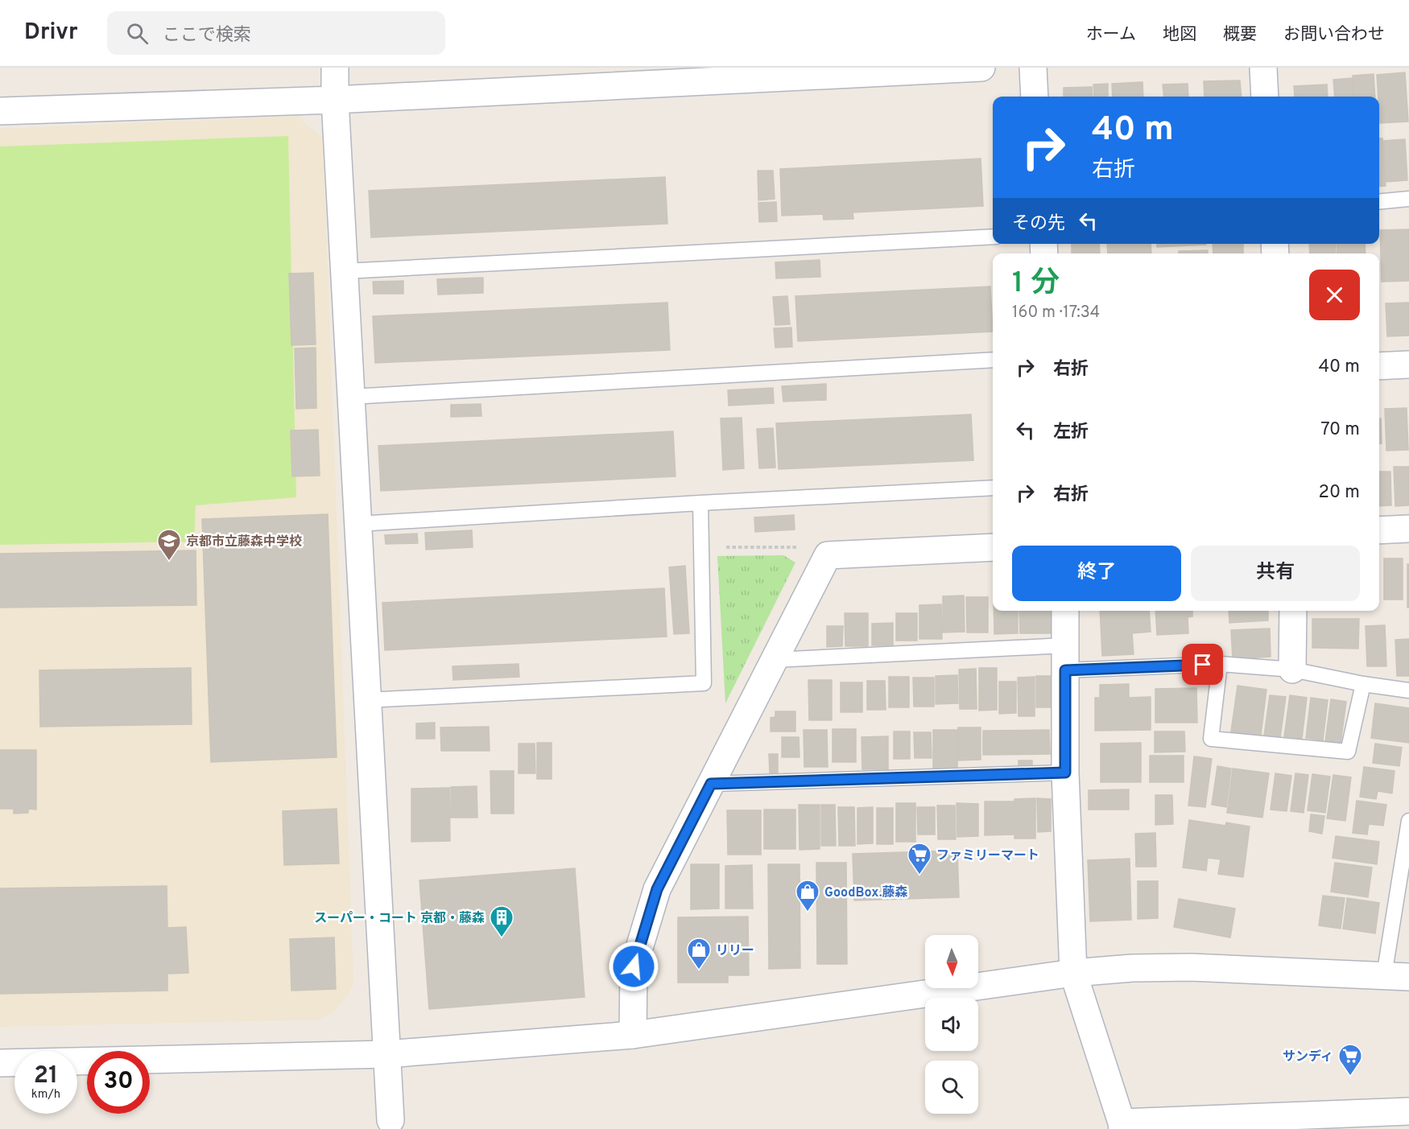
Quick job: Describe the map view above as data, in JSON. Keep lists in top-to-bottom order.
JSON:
{
  "places": {
    "school or university": ["京都市立藤森中学校"],
    "supermarket": ["ファミリーマート", "サンディ"],
    "shop": ["GoodBox.藤森", "リリー"],
    "building": ["スーパー・コート 京都・藤森"]
  },
  "north": "bottom",
  "page": {
    "header": "Drivr",
    "search": "ここで検索",
    "nav": [
      "ホーム",
      "地図",
      "概要",
      "お問い合わせ"
    ],
    "turn": ["40 m", "右折"],
    "then": "その先",
    "heading": ["1 分", "160 m · 17:34"],
    "list": [
      {
        "name": "右折",
        "value": "40 m"
      },
      {
        "name": "左折",
        "value": "70 m"
      },
      {
        "name": "右折",
        "value": "20 m"
      }
    ],
    "buttons": ["終了", "共有"],
    "speed": "21 km/h",
    "limit": "30"
  }
}
